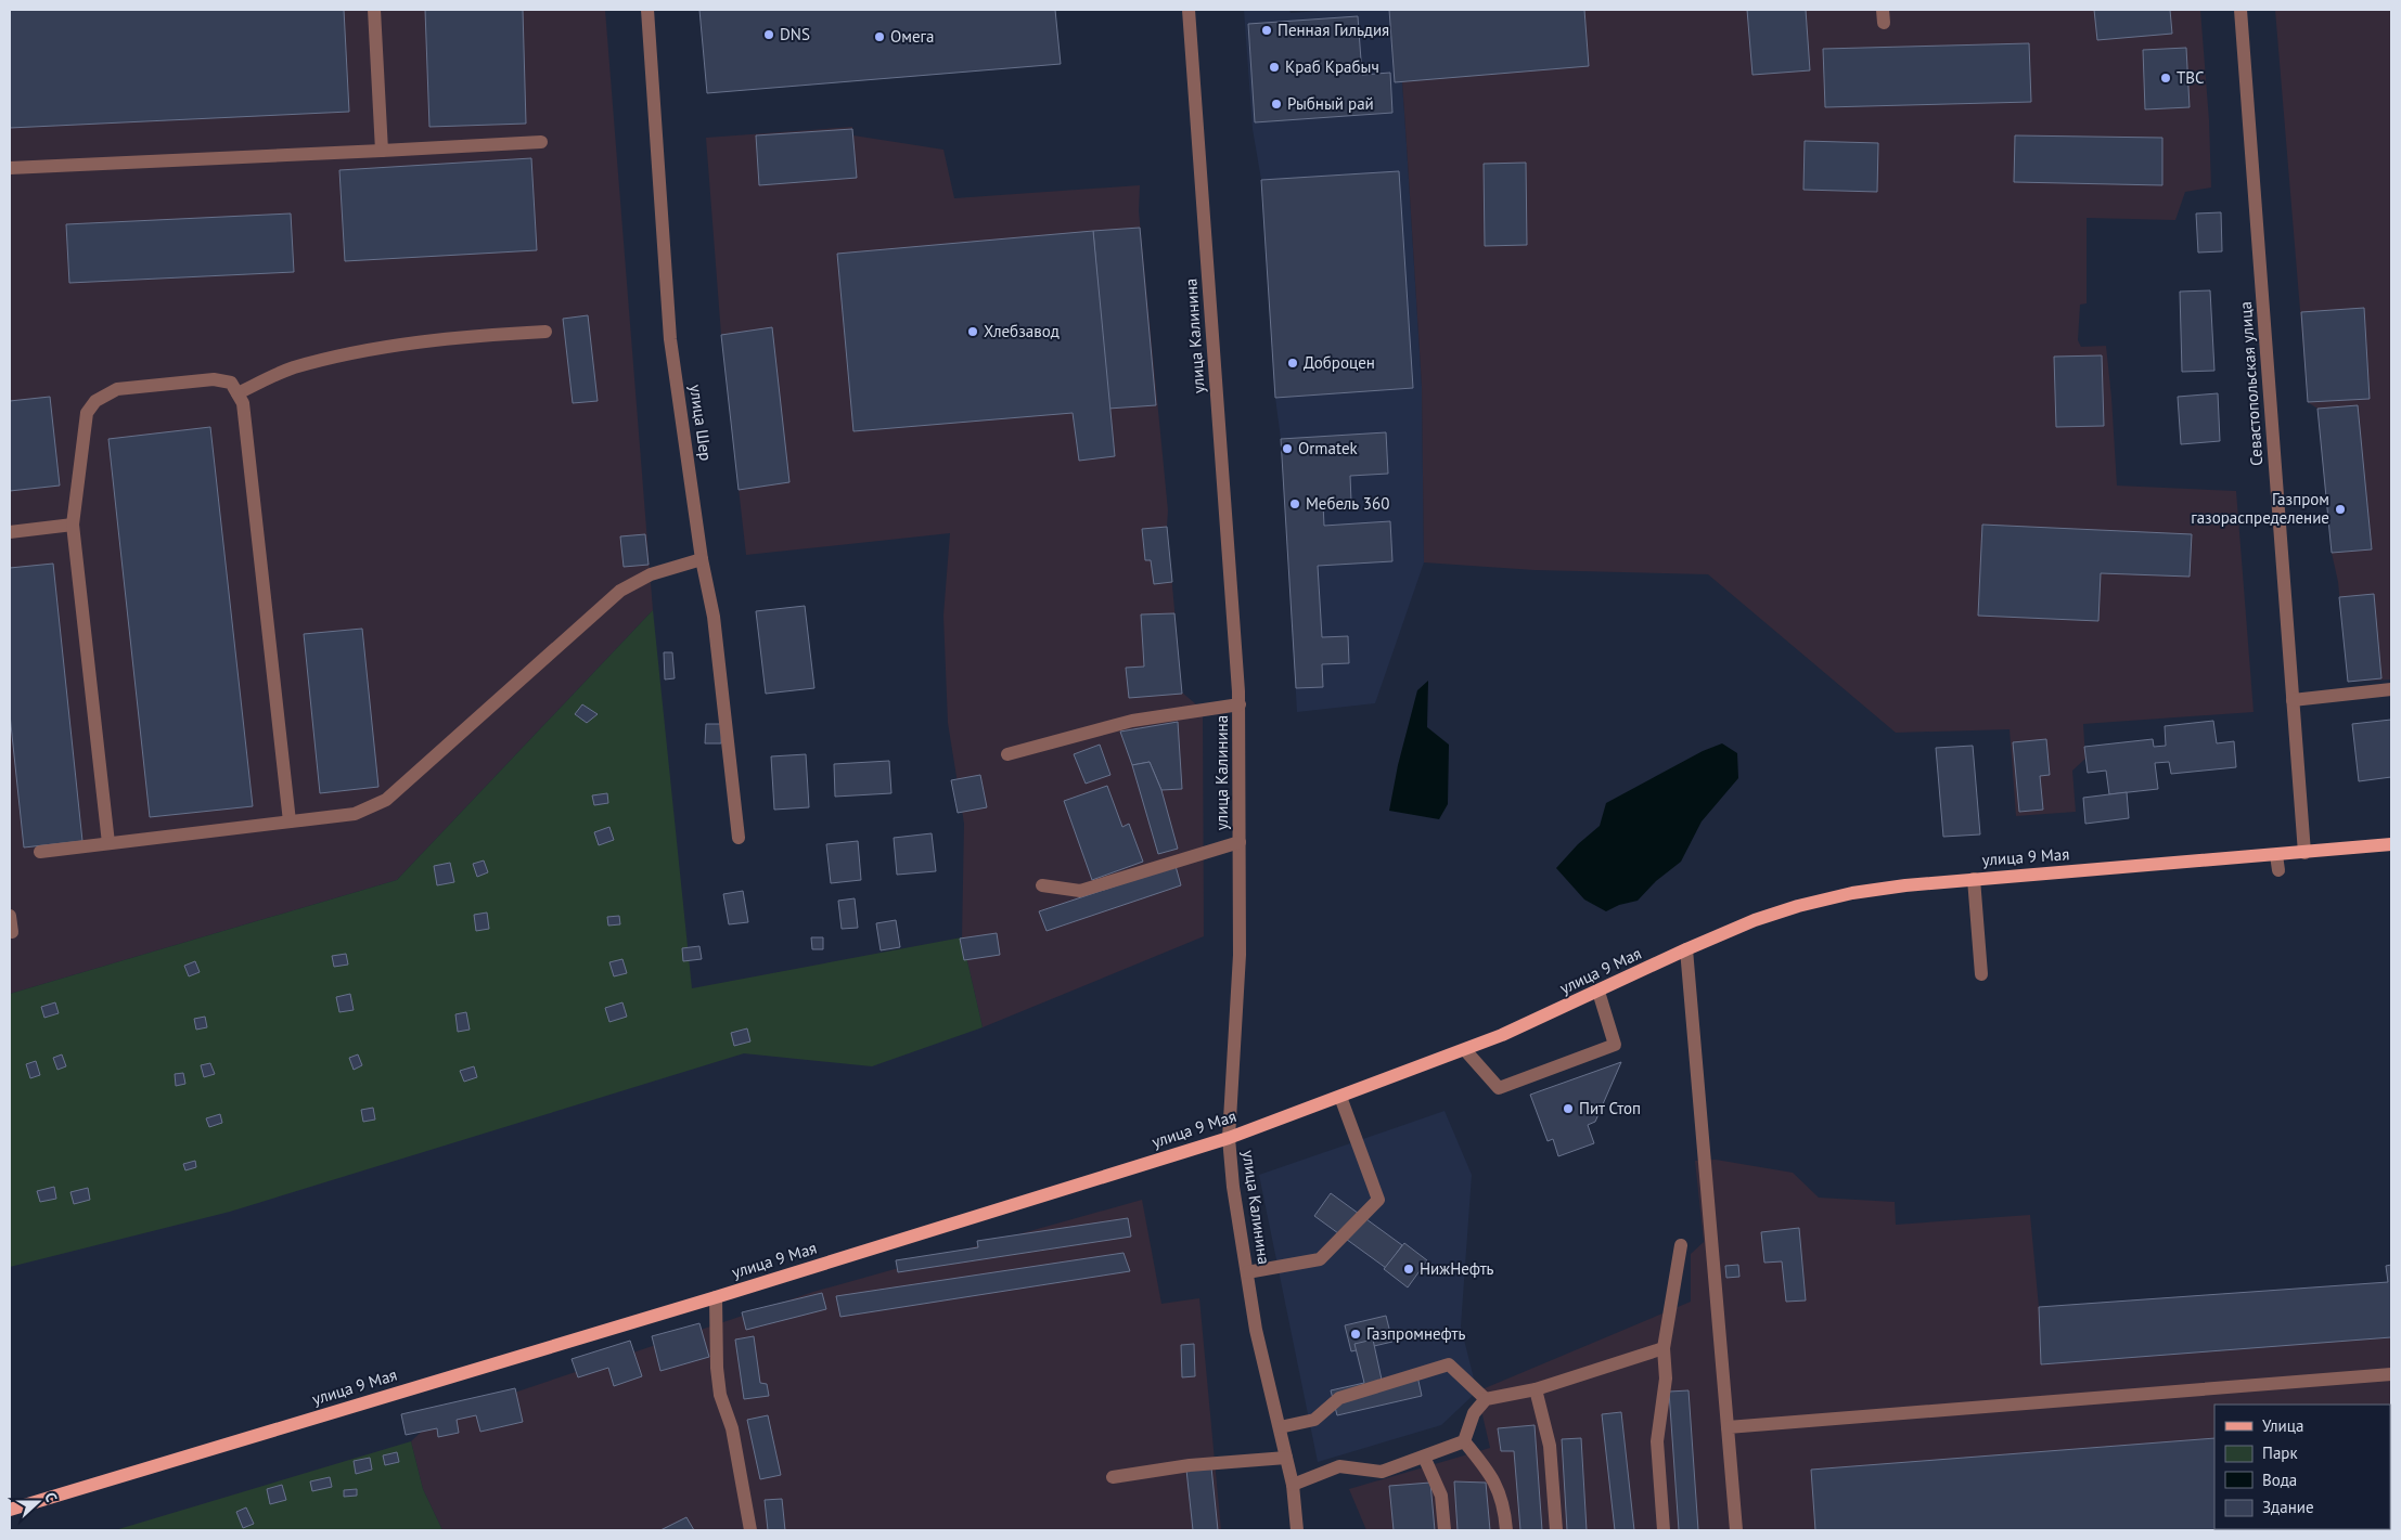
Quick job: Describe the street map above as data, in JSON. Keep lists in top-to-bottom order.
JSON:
{
  "streets": {
    "main road": ["улица 9 Мая"],
    "street": ["улица Калинина", "Севастопольская улица", "улица Шер"]
  },
  "crossings": [
    ["улица Калинина", "улица 9 Мая"],
    ["Севастопольская улица", "улица 9 Мая"]
  ],
  "places": [
    "Пенная Гильдия",
    "DNS",
    "Омега",
    "Краб Крабыч",
    "ТВС",
    "Рыбный рай",
    "Хлебзавод",
    "Доброцен",
    "Ormatek",
    "Мебель 360",
    "Газпром газораспределение",
    "Пит Стоп",
    "НижНефть",
    "Газпромнефть"
  ],
  "legend": [
    "Улица",
    "Парк",
    "Вода",
    "Здание"
  ],
  "north": "right"
}
